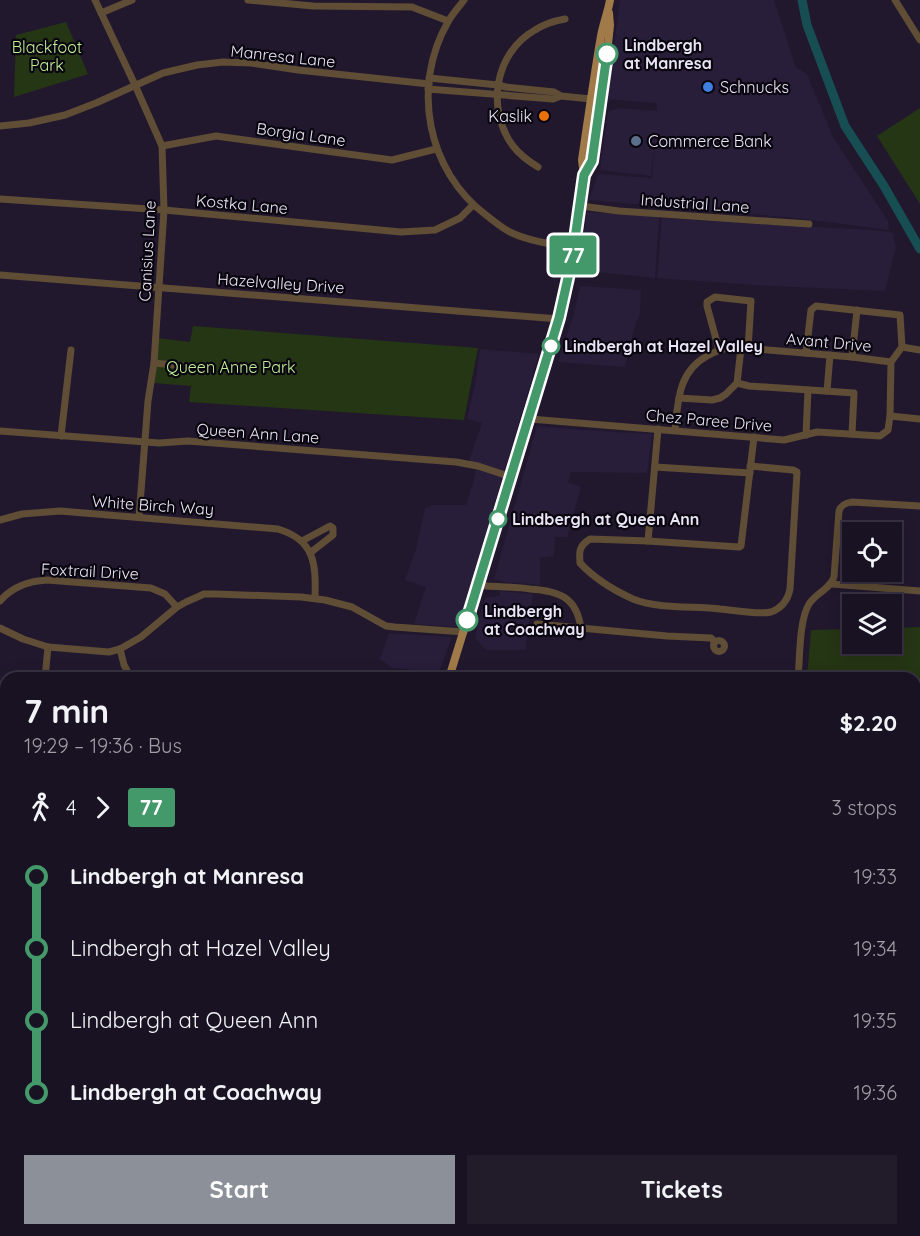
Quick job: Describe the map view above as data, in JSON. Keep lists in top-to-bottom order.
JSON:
{
  "streets": {
    "street": [
      "Manresa Lane",
      "Borgia Lane",
      "Industrial Lane",
      "Kostka Lane",
      "Canisius Lane",
      "Hazelvalley Drive",
      "Avant Drive",
      "Chez Paree Drive",
      "Queen Ann Lane",
      "White Birch Way",
      "Foxtrail Drive"
    ]
  },
  "crossings": [
    ["Manresa Lane", "Canisius Lane"],
    ["Borgia Lane", "Canisius Lane"],
    ["Kostka Lane", "Canisius Lane"],
    ["Canisius Lane", "Hazelvalley Drive"],
    ["Canisius Lane", "Queen Ann Lane"],
    ["Canisius Lane", "White Birch Way"],
    ["Avant Drive", "Chez Paree Drive"]
  ],
  "parks": ["Blackfoot Park", "Queen Anne Park"],
  "places": [
    "Lindbergh at Manresa",
    "Schnucks",
    "Kaslik",
    "Commerce Bank",
    "Lindbergh at Hazel Valley",
    "Lindbergh at Queen Ann",
    "Lindbergh at Coachway"
  ],
  "lines": ["bus line 77"],
  "page": {
    "on_map": "77",
    "heading": ["7 min", "19:29 – 19:36 · Bus", "$2.20"],
    "legs": ["4", "77", "3 stops"],
    "list": [
      {
        "name": "Lindbergh at Manresa",
        "value": "19:33"
      },
      {
        "name": "Lindbergh at Hazel Valley",
        "value": "19:34"
      },
      {
        "name": "Lindbergh at Queen Ann",
        "value": "19:35"
      },
      {
        "name": "Lindbergh at Coachway",
        "value": "19:36"
      }
    ],
    "buttons": ["Start", "Tickets"]
  }
}
